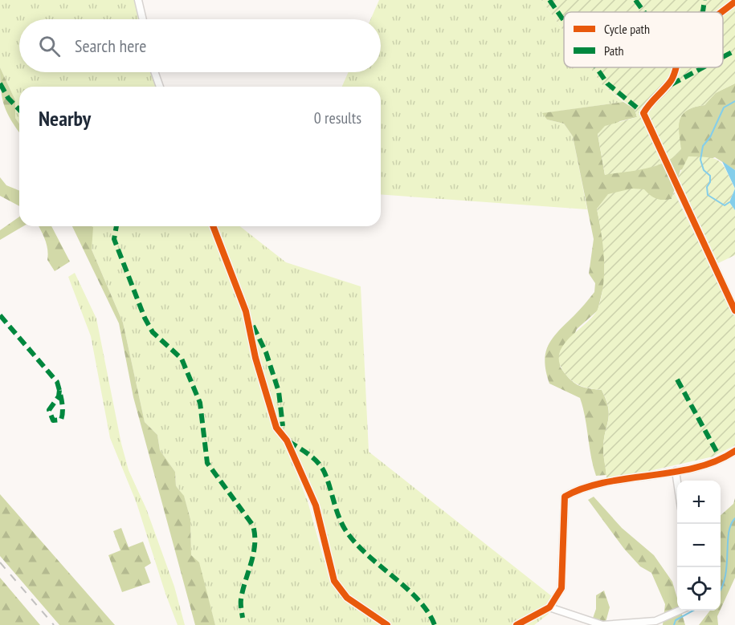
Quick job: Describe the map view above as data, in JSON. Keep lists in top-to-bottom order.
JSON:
{
  "legend": ["Cycle path", "Path"],
  "page": {
    "search": "Search here",
    "heading": ["Nearby", "0 results"],
    "map_buttons": ["+", "−"]
  }
}
